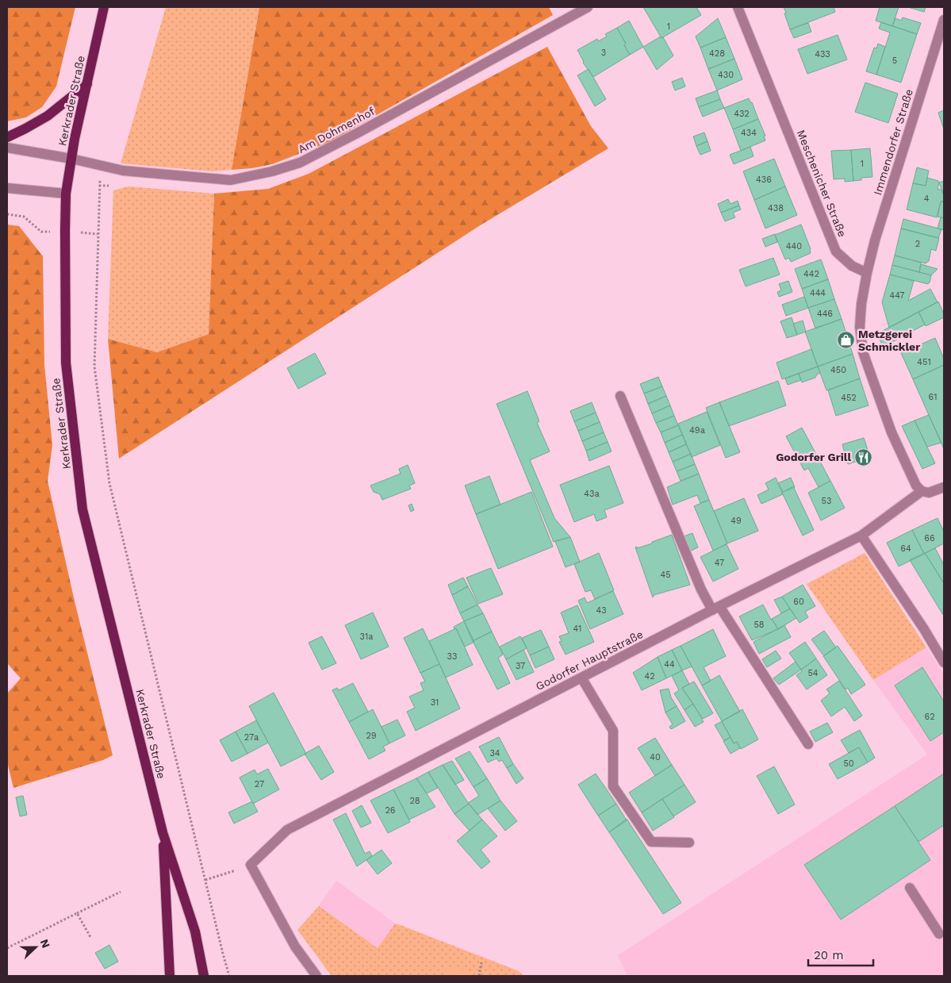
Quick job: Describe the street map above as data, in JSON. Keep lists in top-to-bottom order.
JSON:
{
  "streets": {
    "main road": ["Kerkrader Straße"],
    "street": [
      "Am Dohmenhof",
      "Immendorfer Straße",
      "Meschenicher Straße",
      "Godorfer Hauptstraße"
    ]
  },
  "crossings": [
    ["Kerkrader Straße", "Am Dohmenhof"],
    ["Immendorfer Straße", "Meschenicher Straße"]
  ],
  "places": {
    "shop": ["Metzgerei Schmickler"],
    "restaurant": ["Godorfer Grill"]
  },
  "house_numbers": [
    "1",
    "3",
    "428",
    "433",
    "5",
    "430",
    "432",
    "434",
    "1",
    "436",
    "4",
    "438",
    "2",
    "440",
    "442",
    "444",
    "447",
    "446",
    "451",
    "450",
    "61",
    "452",
    "49a",
    "43a",
    "53",
    "49",
    "66",
    "64",
    "47",
    "45",
    "60",
    "43",
    "58",
    "41",
    "31a",
    "33",
    "44",
    "37",
    "54",
    "42",
    "31",
    "62",
    "29",
    "27a",
    "34",
    "40",
    "50",
    "27",
    "28",
    "26"
  ],
  "scale_bar": "20 m",
  "north": "right"
}
